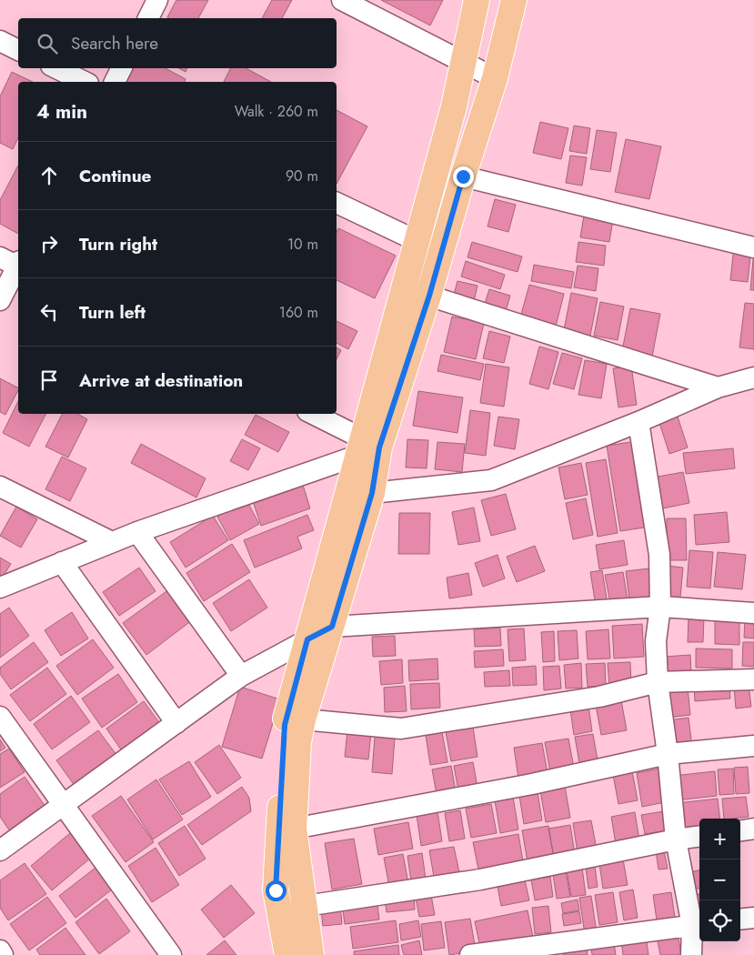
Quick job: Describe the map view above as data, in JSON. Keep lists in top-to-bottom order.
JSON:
{
  "page": {
    "search": "Search here",
    "heading": ["4 min", "Walk · 260 m"],
    "list": [
      ["Continue", "90 m"],
      ["Turn right", "10 m"],
      ["Turn left", "160 m"],
      "Arrive at destination"
    ],
    "map_buttons": ["+", "−"]
  }
}
